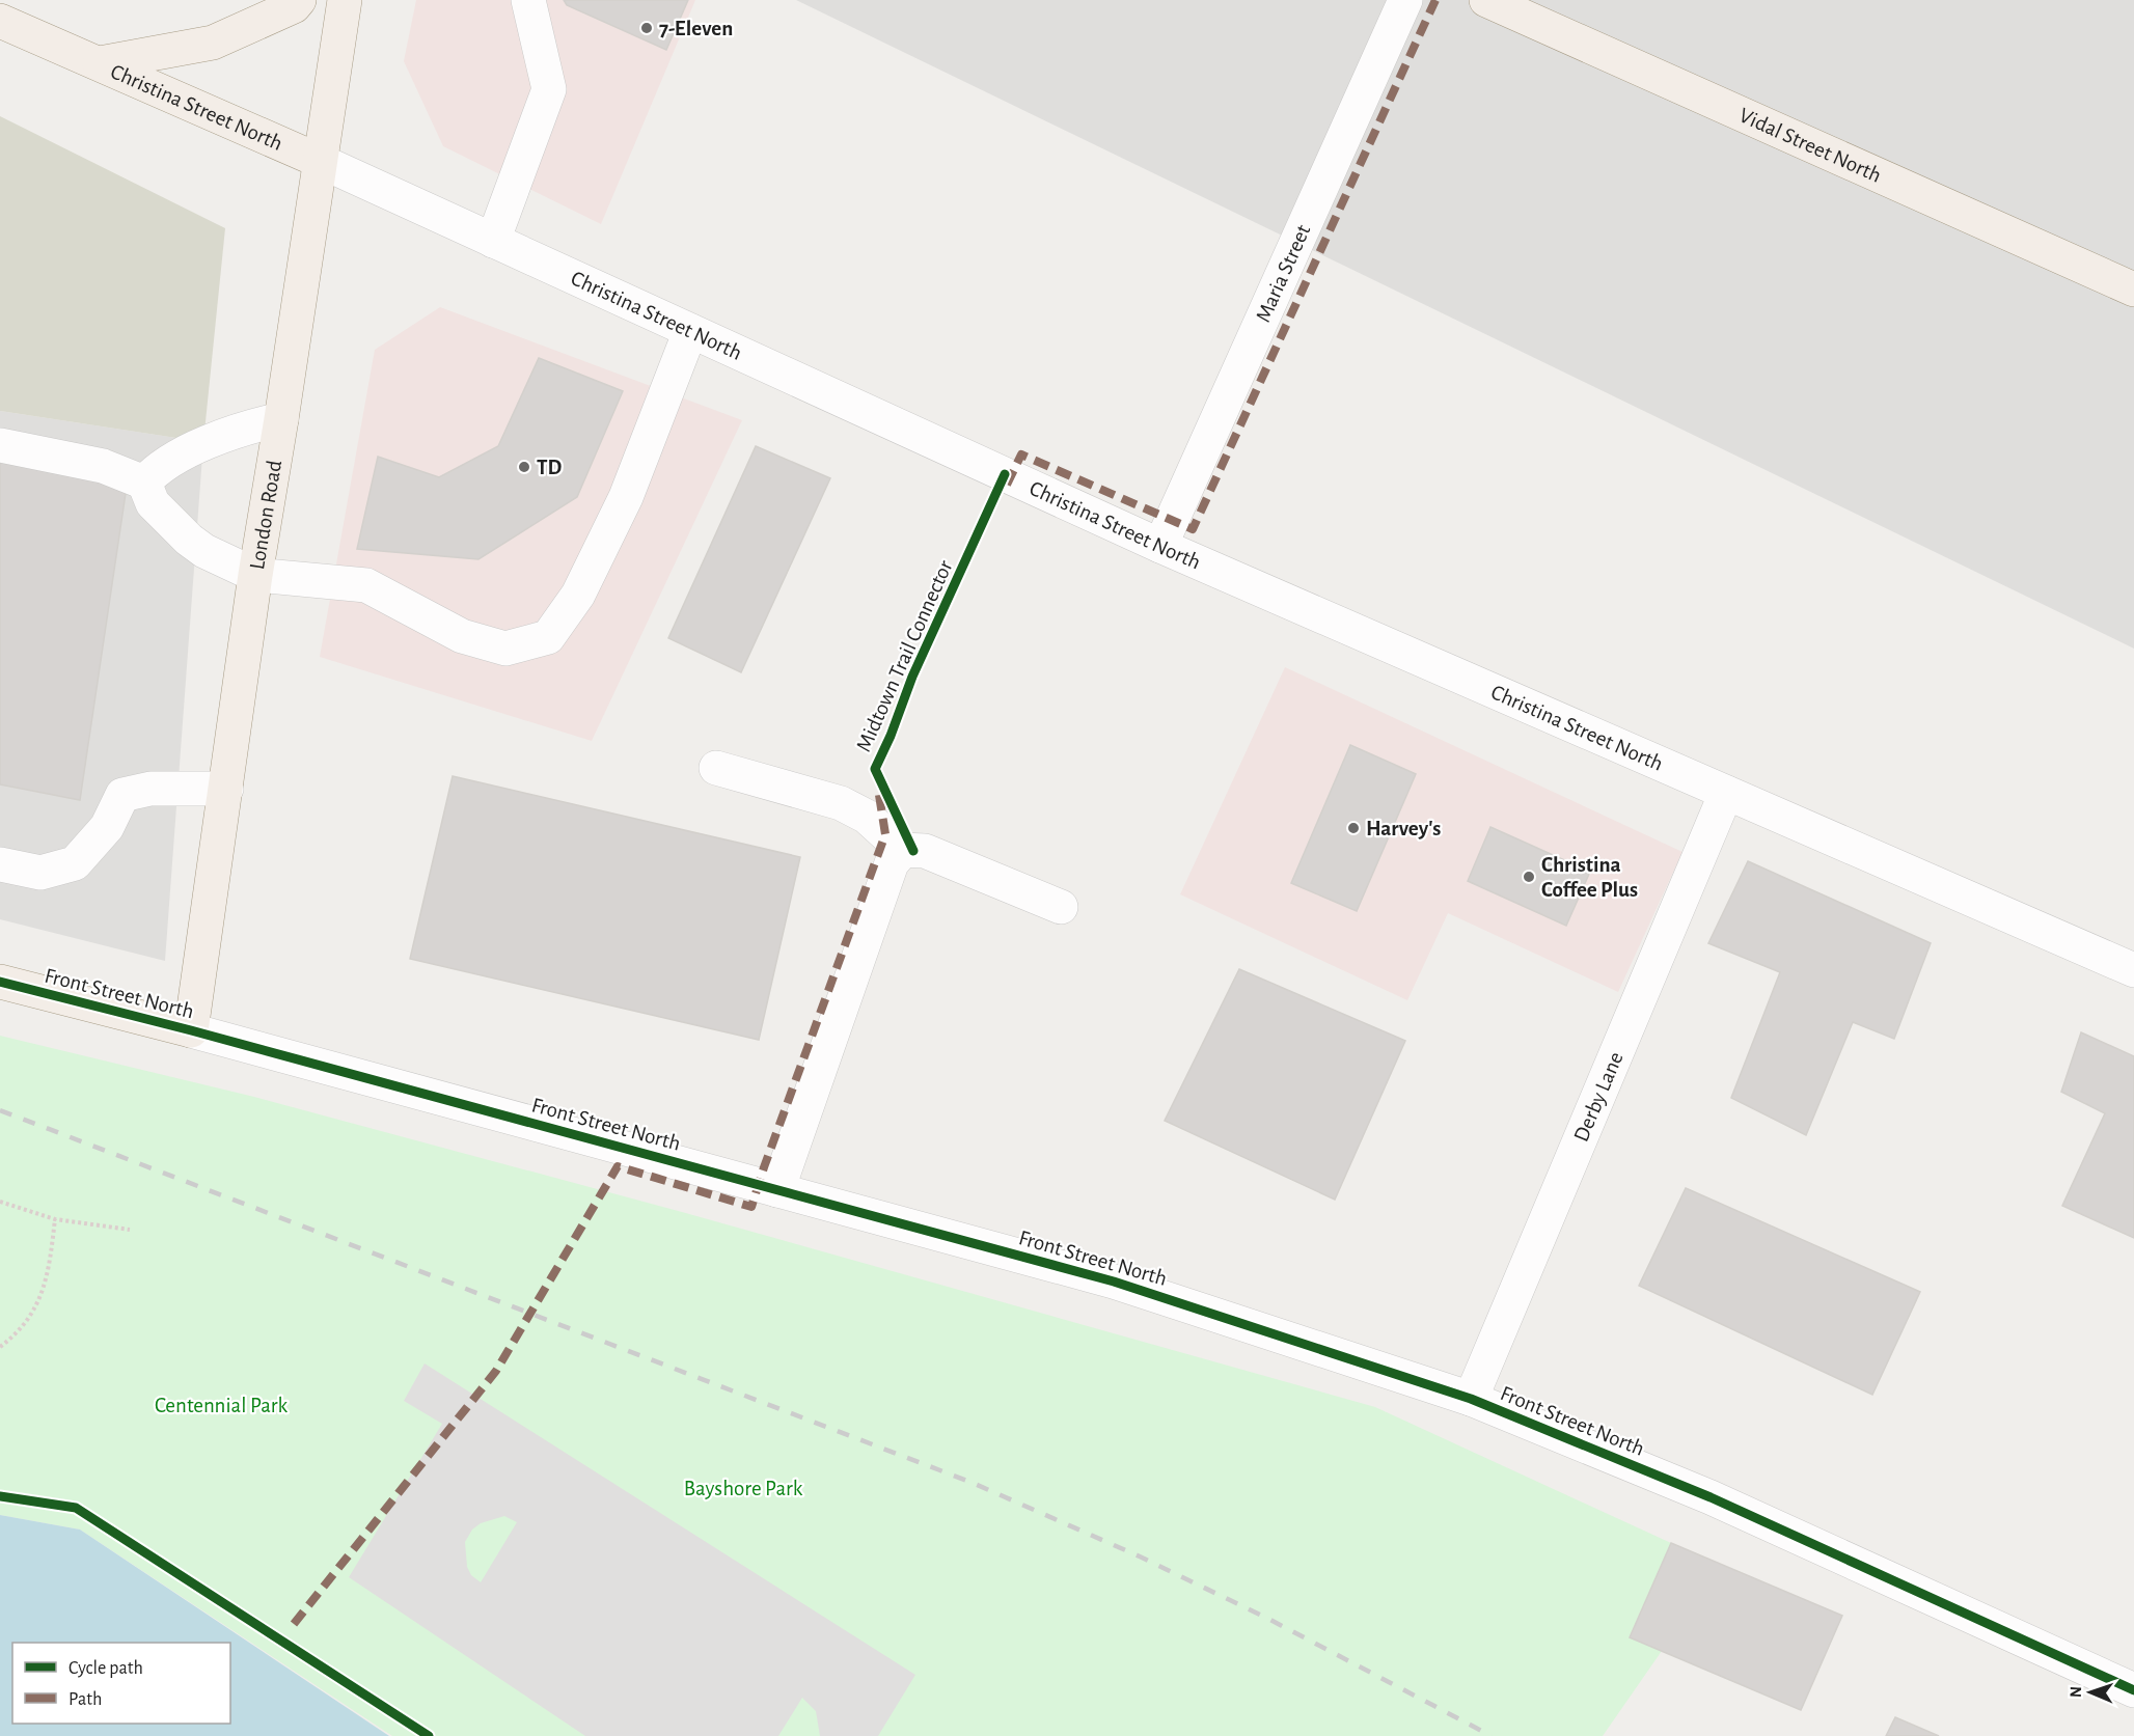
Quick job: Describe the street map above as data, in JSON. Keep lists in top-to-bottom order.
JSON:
{
  "streets": {
    "main road": [
      "Christina Street North",
      "Vidal Street North",
      "London Road",
      "Front Street North"
    ],
    "street": ["Maria Street", "Derby Lane"],
    "cycle path": ["Midtown Trail Connector"]
  },
  "crossings": [
    ["Christina Street North", "Maria Street"],
    ["Christina Street North", "London Road"],
    ["Christina Street North", "Derby Lane"],
    ["London Road", "Front Street North"],
    ["Front Street North", "Derby Lane"]
  ],
  "parks": ["Centennial Park", "Bayshore Park"],
  "places": [
    "7-Eleven",
    "TD",
    "Harvey's",
    "Christina Coffee Plus"
  ],
  "legend": ["Cycle path", "Path"],
  "north": "left"
}
